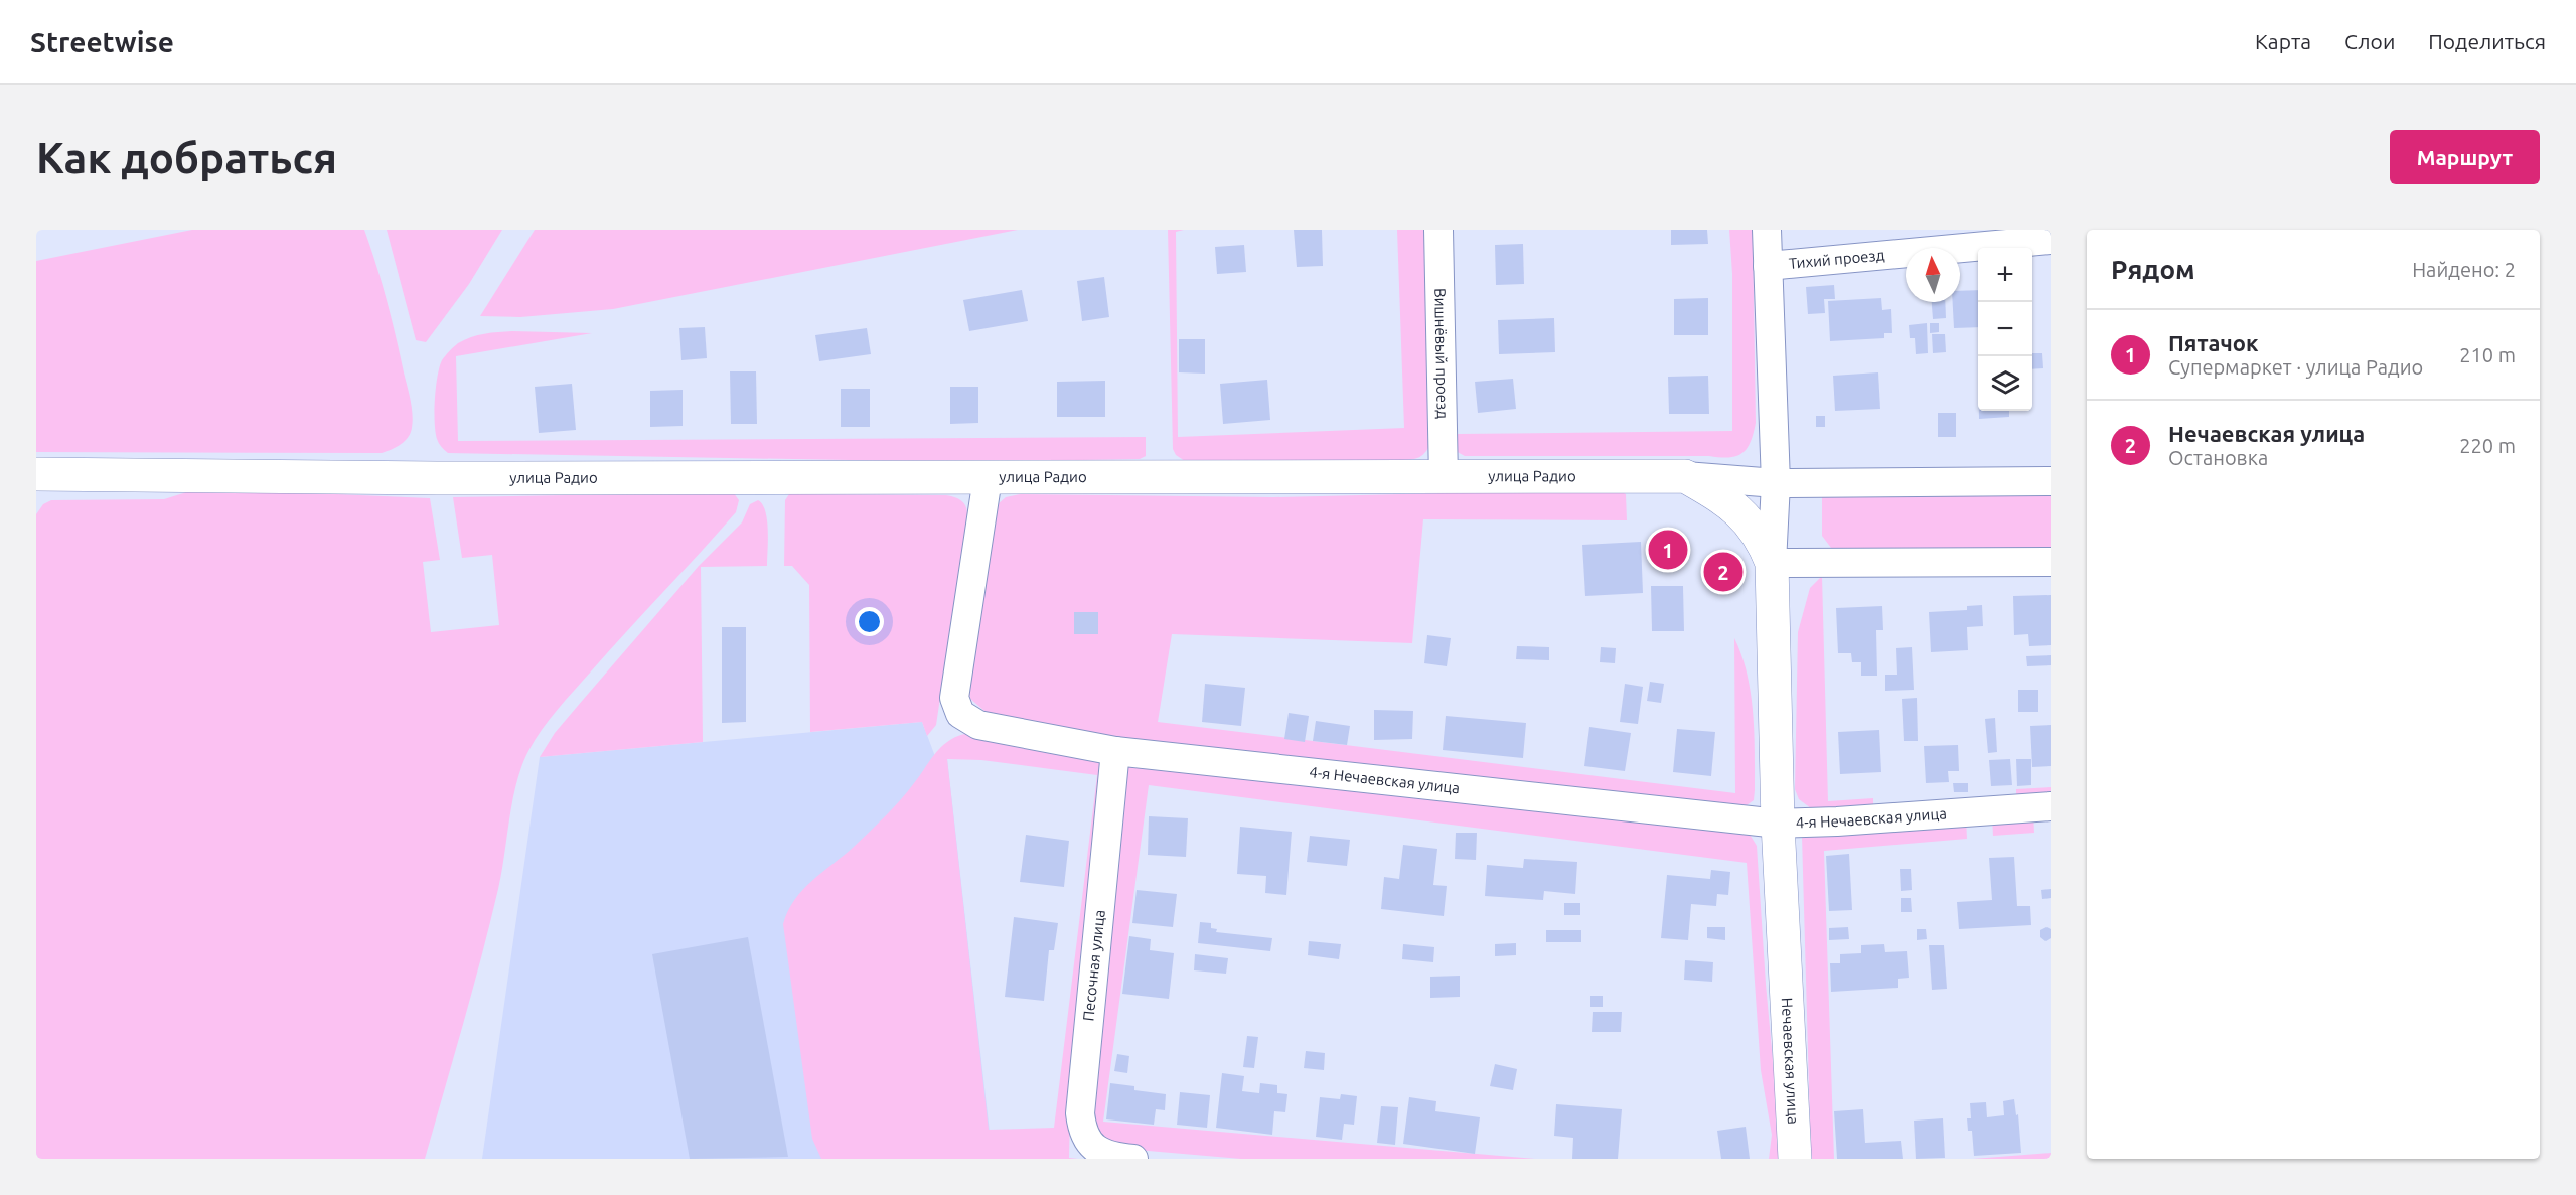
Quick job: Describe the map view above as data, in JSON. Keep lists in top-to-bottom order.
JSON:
{
  "streets": {
    "street": [
      "Тихий проезд",
      "Вишнёвый проезд",
      "улица Радио",
      "4-я Нечаевская улица",
      "Песочная улица",
      "Нечаевская улица"
    ]
  },
  "crossings": [
    ["Вишнёвый проезд", "улица Радио"],
    ["улица Радио", "4-я Нечаевская улица"],
    ["4-я Нечаевская улица", "Песочная улица"],
    ["4-я Нечаевская улица", "Нечаевская улица"]
  ],
  "north": "top",
  "page": {
    "header": "Streetwise",
    "nav": ["Карта", "Слои", "Поделиться"],
    "buttons": "Маршрут",
    "title": "Как добраться",
    "heading": ["Рядом", "Найдено: 2"],
    "map_buttons": ["+", "−"],
    "list": [
      {
        "mark": "1",
        "name": "Пятачок",
        "note": "Супермаркет · улица Радио",
        "value": "210 m"
      },
      {
        "mark": "2",
        "name": "Нечаевская улица",
        "note": "Остановка",
        "value": "220 m"
      }
    ],
    "pins": ["1", "2"]
  }
}
